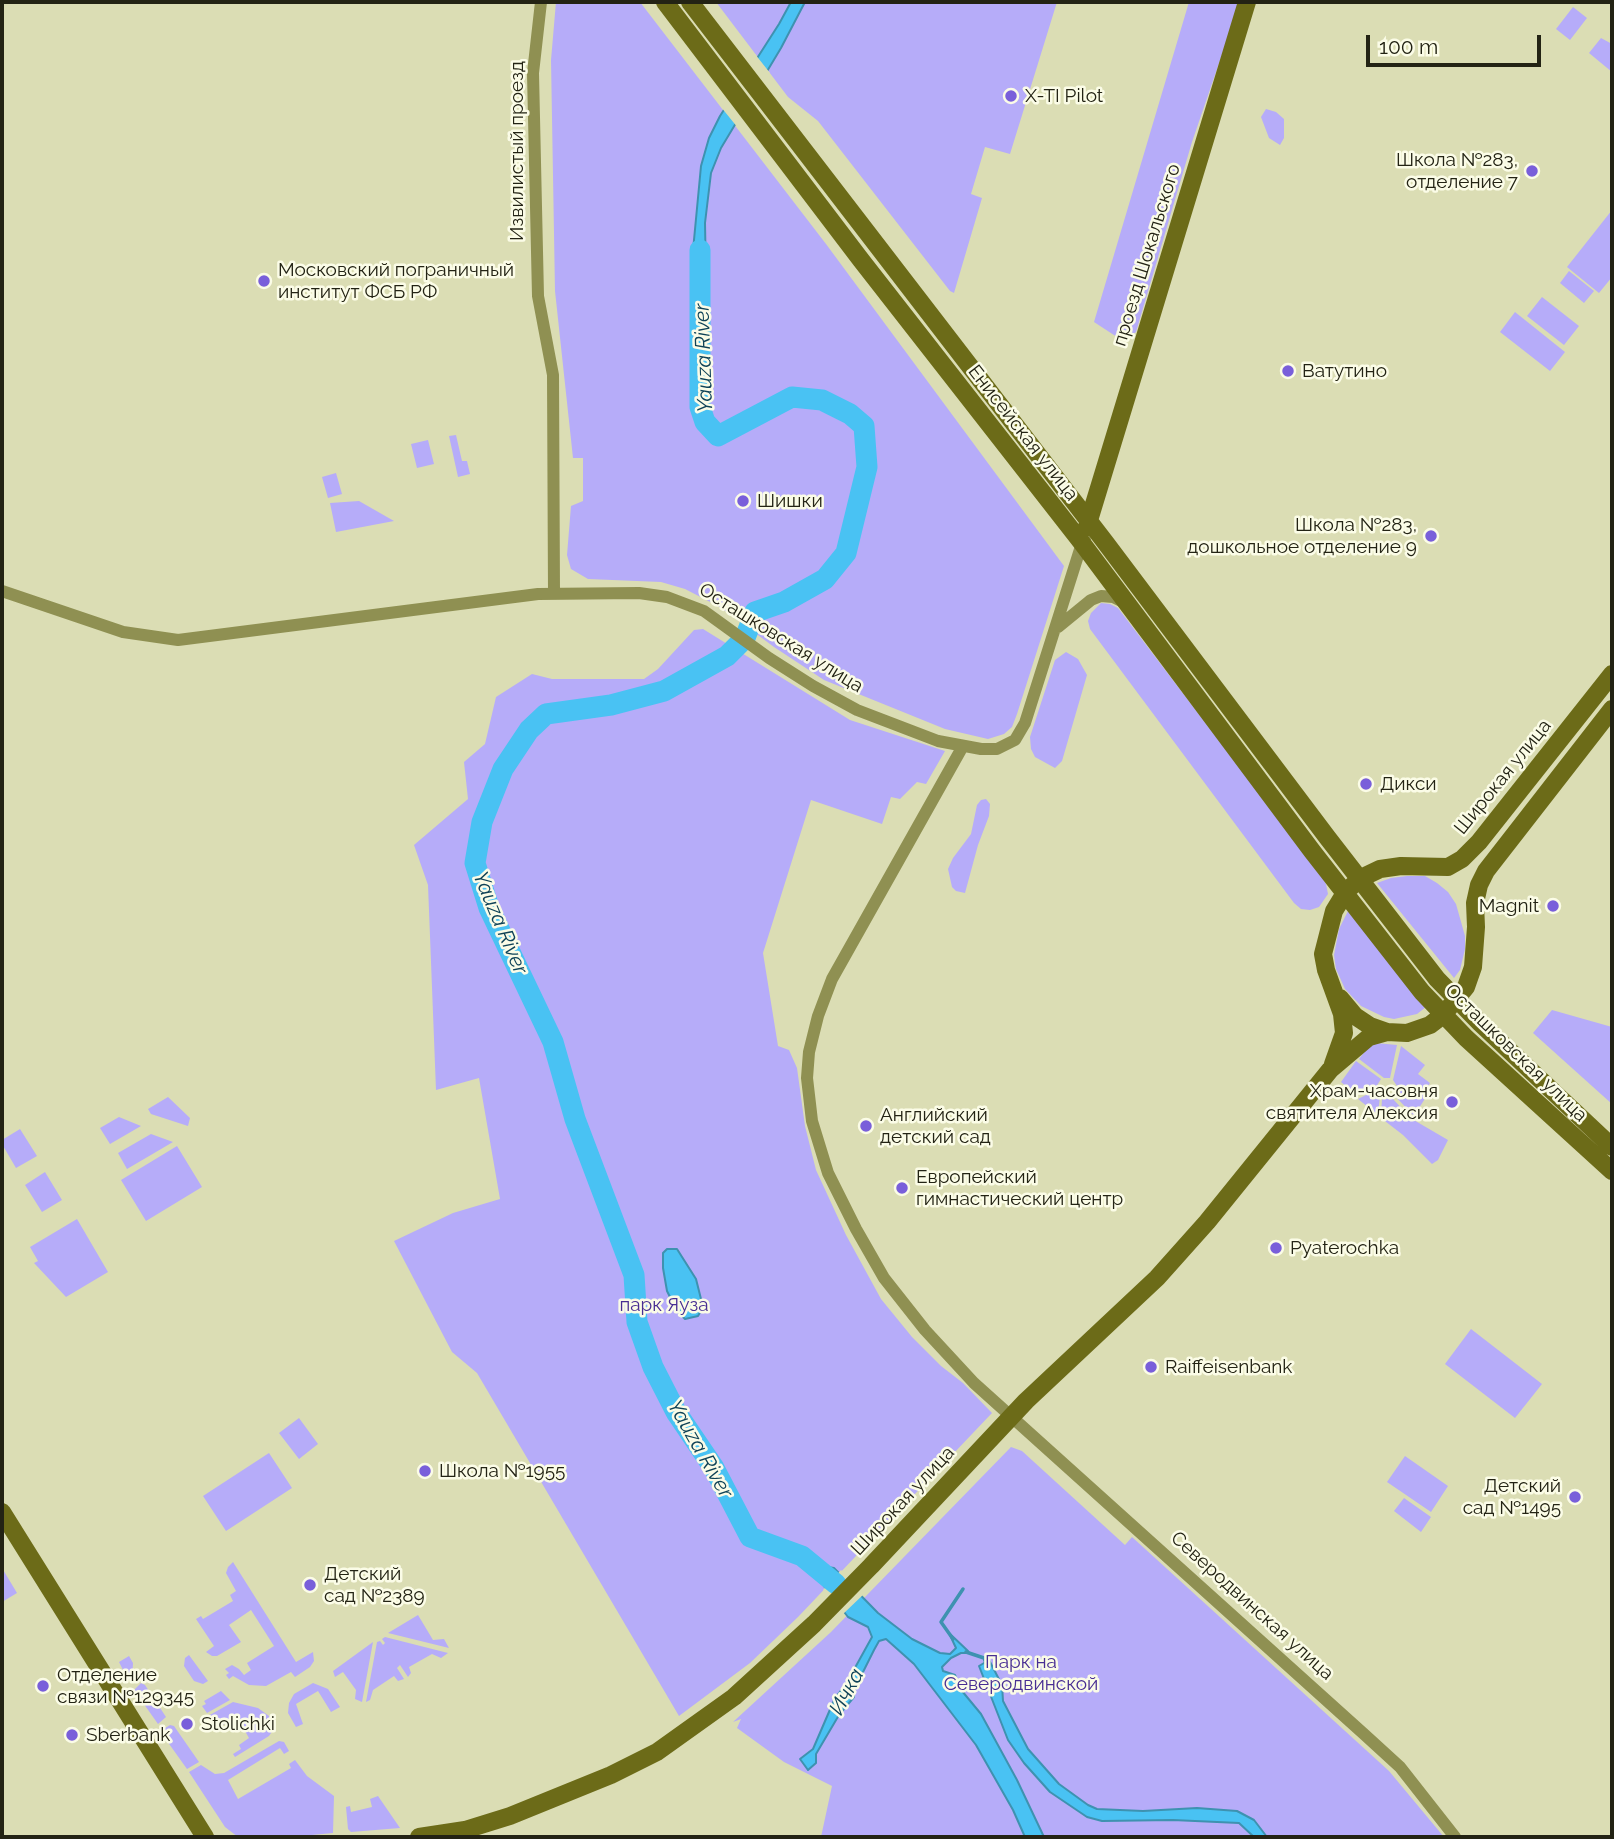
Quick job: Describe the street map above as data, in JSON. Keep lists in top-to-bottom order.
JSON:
{
  "streets": {
    "main road": [
      "проезд Шокальского",
      "Енисейская улица",
      "Осташковская улица",
      "Широкая улица"
    ],
    "street": ["Извилистый проезд", "Северодвинская улица"]
  },
  "crossings": [
    ["Извилистый проезд", "Осташковская улица"],
    ["проезд Шокальского", "Енисейская улица"],
    ["проезд Шокальского", "Осташковская улица"],
    ["Енисейская улица", "Осташковская улица"],
    ["Енисейская улица", "Широкая улица"],
    ["Осташковская улица", "Широкая улица"],
    ["Осташковская улица", "Северодвинская улица"],
    ["Широкая улица", "Северодвинская улица"]
  ],
  "water": ["Yauza River", "Ичка"],
  "parks": ["парк Яуза", "Парк на Северодвинской"],
  "places": [
    "X-TI Pilot",
    "Школа №283, отделение 7",
    "Московский пограничный институт ФСБ РФ",
    "Ватутино",
    "Шишки",
    "Школа №283, дошкольное отделение 9",
    "Дикси",
    "Magnit",
    "Храм-часовня святителя Алексия",
    "Английский детский сад",
    "Европейский гимнастический центр",
    "Pyaterochka",
    "Raiffeisenbank",
    "Школа №1955",
    "Детский сад №1495",
    "Детский сад №2389",
    "Отделение связи №129345",
    "Stolichki",
    "Sberbank"
  ],
  "scale_bar": "100 m"
}
